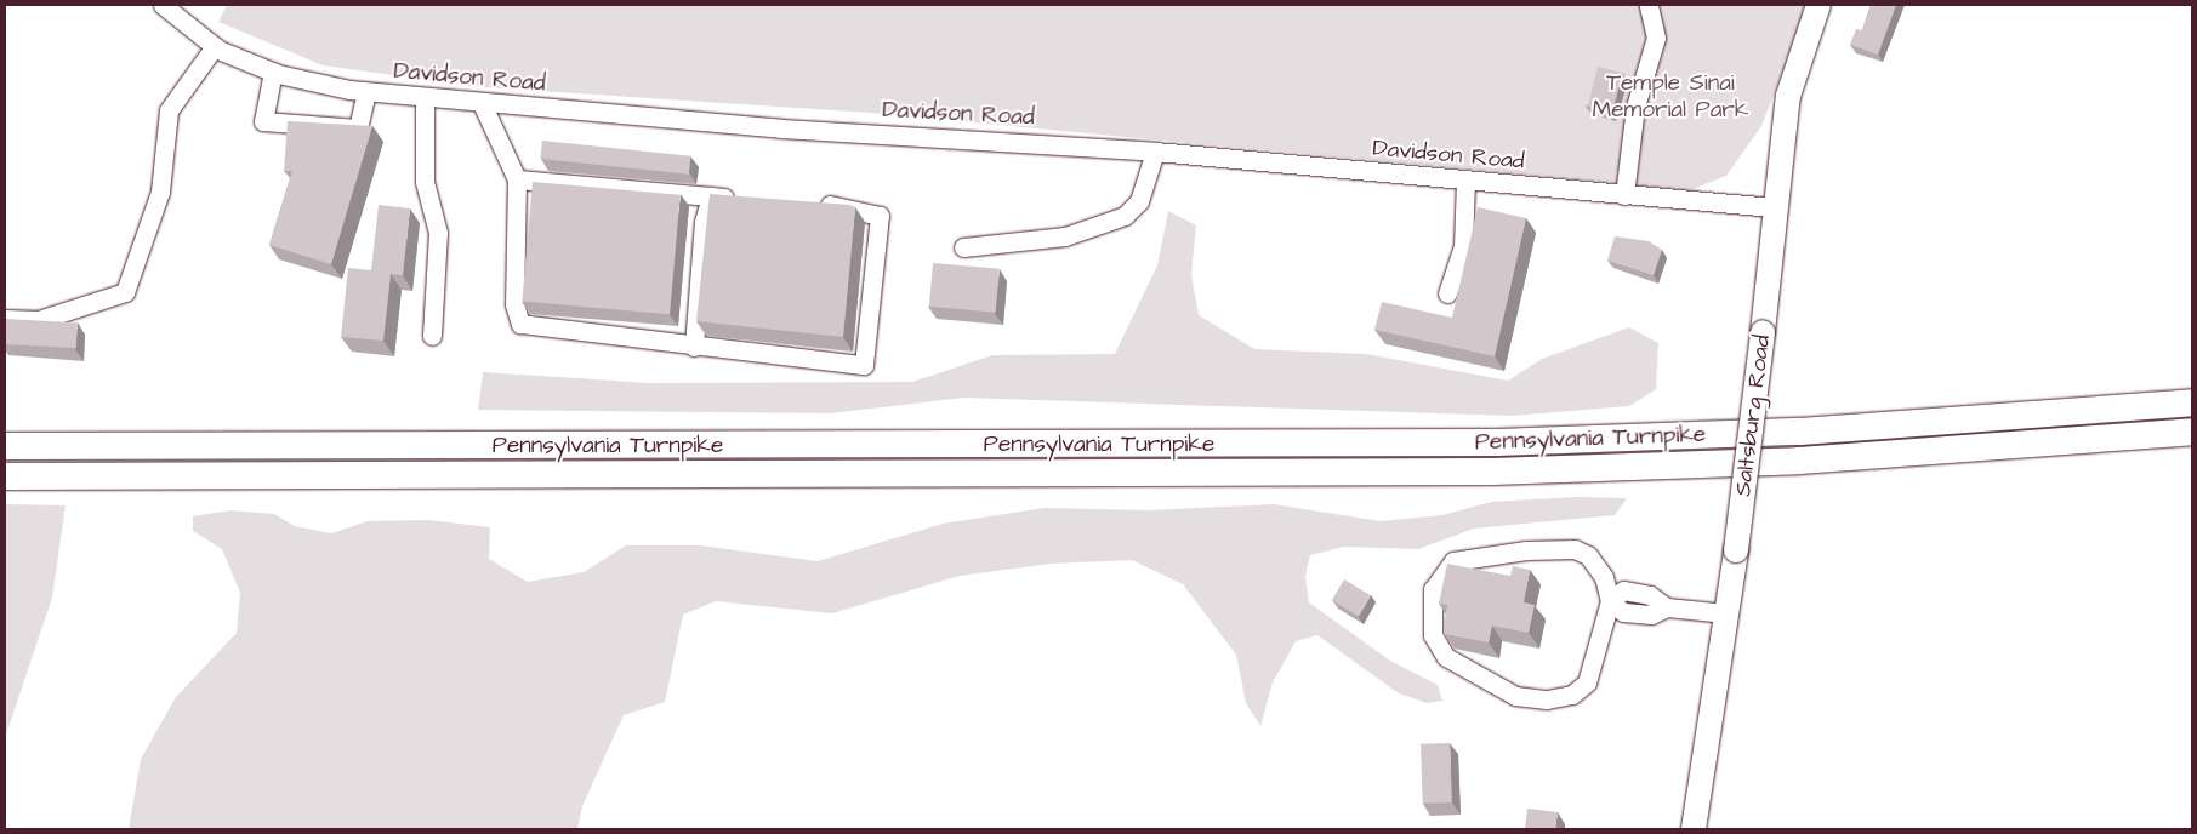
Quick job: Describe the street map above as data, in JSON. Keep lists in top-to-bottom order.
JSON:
{
  "streets": {
    "highway": ["Pennsylvania Turnpike"],
    "main road": ["Saltsburg Road"],
    "street": ["Davidson Road"]
  },
  "crossings": [
    ["Davidson Road", "Saltsburg Road"]
  ],
  "parks": ["Temple Sinai Memorial Park"]
}
